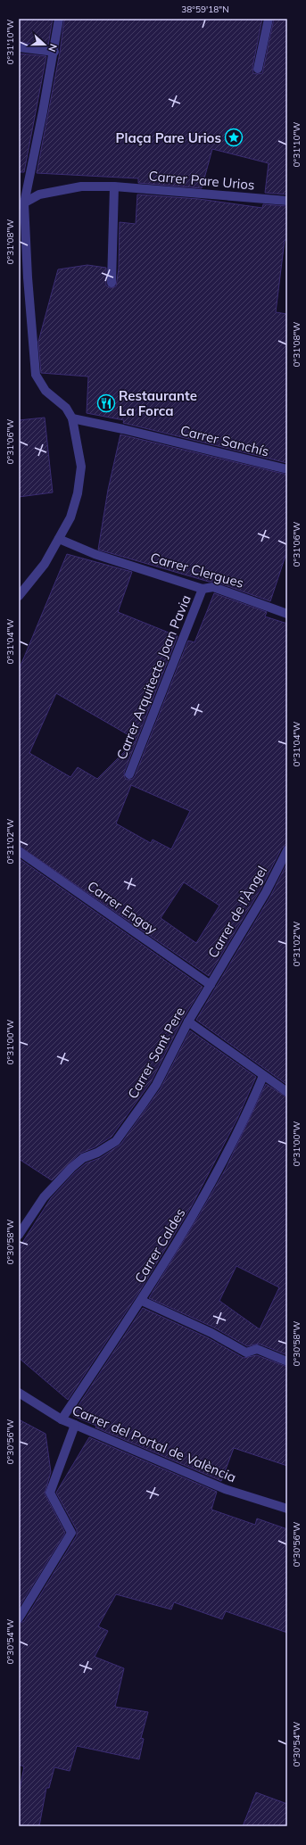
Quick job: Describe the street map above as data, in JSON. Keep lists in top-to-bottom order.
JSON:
{
  "streets": {
    "street": [
      "Carrer Pare Urios",
      "Carrer Sanchís",
      "Carrer Clergues",
      "Carrer Arquitecte Joan Pavia",
      "Carrer Engay",
      "Carrer de l'Àngel",
      "Carrer Sant Pere",
      "Carrer Caldes",
      "Carrer del Portal de València"
    ]
  },
  "crossings": [
    ["Carrer Clergues", "Carrer Arquitecte Joan Pavia"],
    ["Carrer Engay", "Carrer de l'Àngel"],
    ["Carrer Engay", "Carrer Sant Pere"],
    ["Carrer de l'Àngel", "Carrer Sant Pere"],
    ["Carrer Caldes", "Carrer del Portal de València"]
  ],
  "places": {
    "place": ["Plaça Pare Urios"],
    "restaurant": ["Restaurante La Forca"]
  },
  "north": "right",
  "coordinates": [
    "38°59'18\"N",
    "0°31'10\"W",
    "0°31'08\"W",
    "0°31'06\"W",
    "0°31'04\"W",
    "0°31'02\"W",
    "0°31'00\"W",
    "0°30'58\"W",
    "0°30'56\"W",
    "0°30'54\"W"
  ]
}
